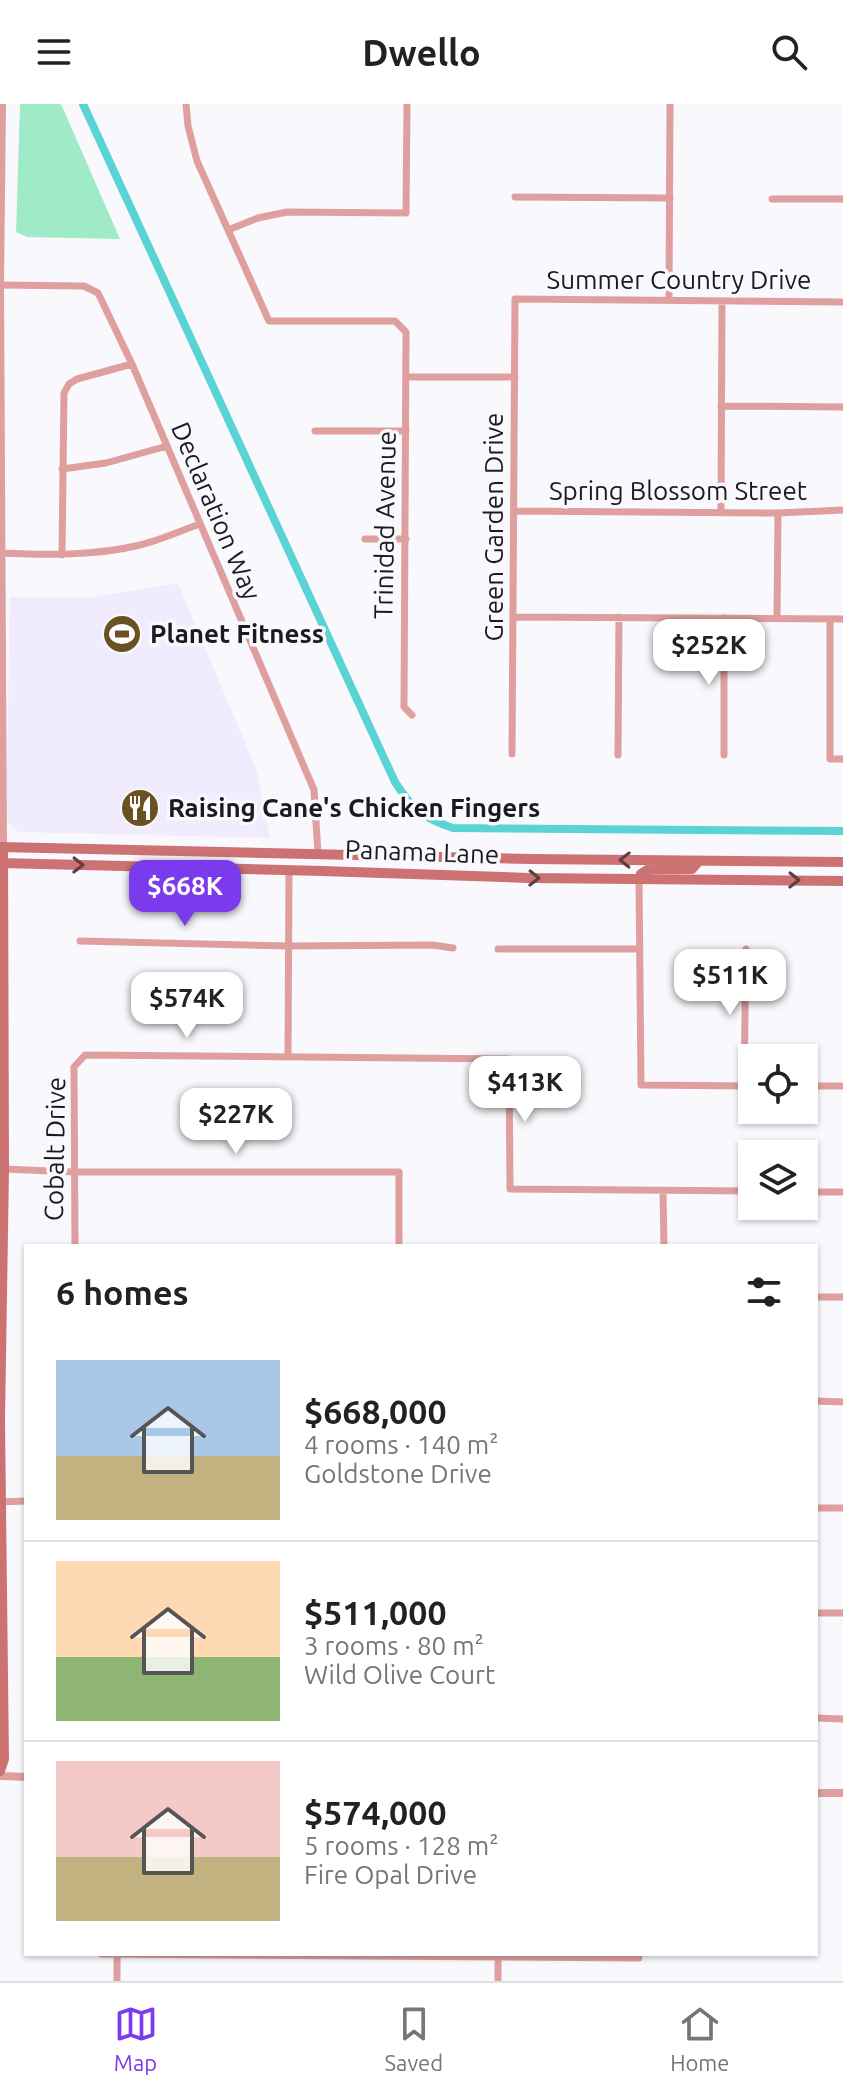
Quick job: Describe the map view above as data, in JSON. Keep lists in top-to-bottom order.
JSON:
{
  "streets": {
    "main road": ["Panama Lane"],
    "street": [
      "Summer Country Drive",
      "Spring Blossom Street",
      "Declaration Way",
      "Trinidad Avenue",
      "Green Garden Drive",
      "Cobalt Drive"
    ]
  },
  "crossings": [
    ["Summer Country Drive", "Green Garden Drive"],
    ["Spring Blossom Street", "Green Garden Drive"],
    ["Declaration Way", "Panama Lane"]
  ],
  "places": {
    "sports": ["Planet Fitness"],
    "restaurant": ["Raising Cane's Chicken Fingers"]
  },
  "page": {
    "header": "Dwello",
    "price": [
      "$252K",
      "$668K",
      "$511K",
      "$574K",
      "$413K",
      "$227K"
    ],
    "heading": "6 homes",
    "list": [
      {
        "name": "$668,000",
        "note": "4 rooms · 140 m² · Goldstone Drive"
      },
      {
        "name": "$511,000",
        "note": "3 rooms · 80 m² · Wild Olive Court"
      },
      {
        "name": "$574,000",
        "note": "5 rooms · 128 m² · Fire Opal Drive"
      }
    ],
    "tabs": ["Map", "Saved", "Home"]
  }
}
